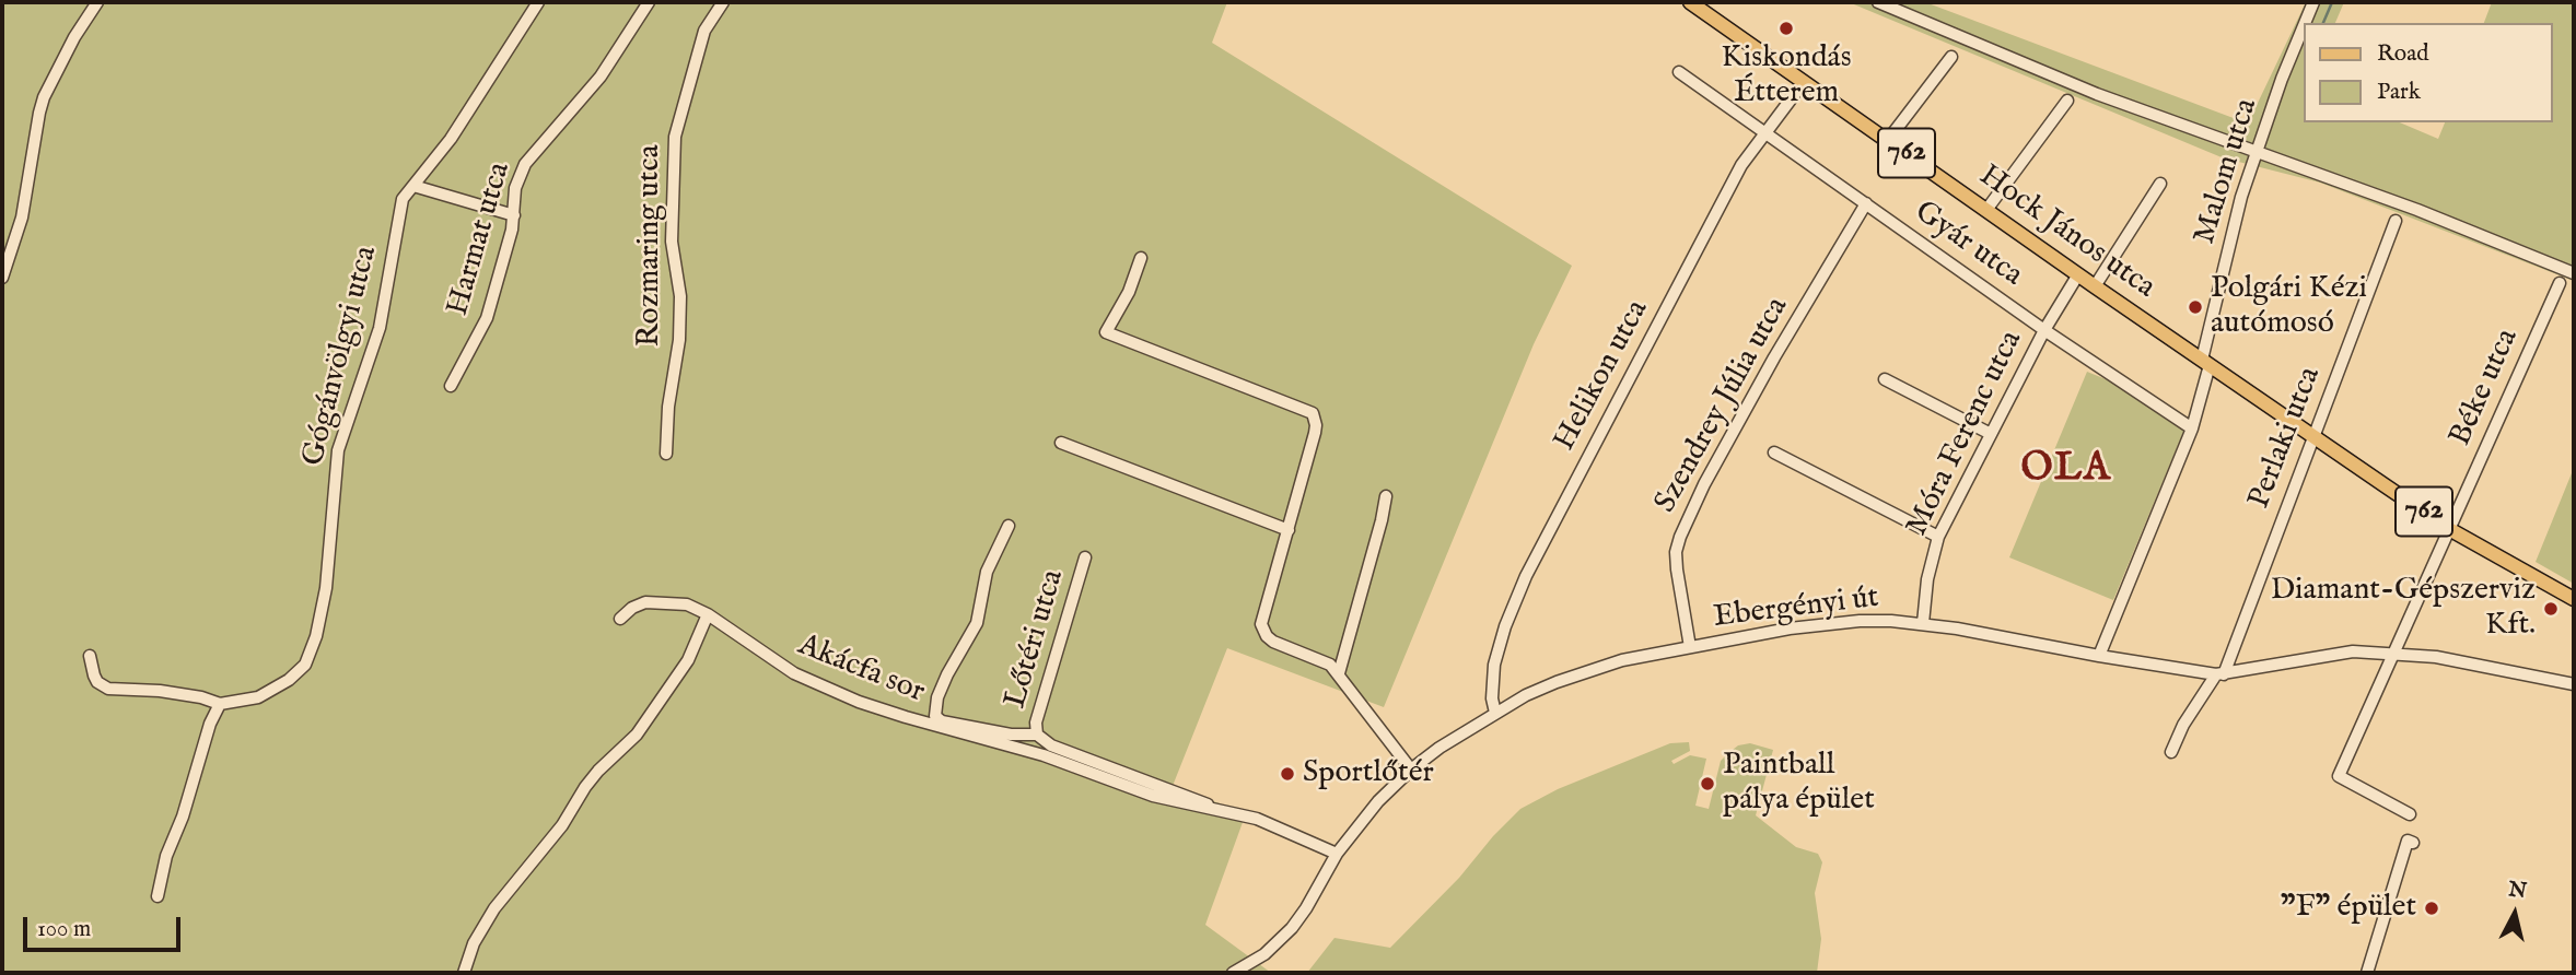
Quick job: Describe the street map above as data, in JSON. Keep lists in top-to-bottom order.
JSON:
{
  "streets": {
    "main road": ["762", "Hock János utca"],
    "street": [
      "Malom utca",
      "Harmat utca",
      "Gyár utca",
      "Rozmaring utca",
      "Gógánvölgyi utca",
      "Helikon utca",
      "Béke utca",
      "Szendrey Júlia utca",
      "Móra Ferenc utca",
      "Perlaki utca",
      "Ebergényi út",
      "Lőtéri utca",
      "Akácfa sor"
    ]
  },
  "crossings": [
    ["Malom utca", "Hock János utca"],
    ["Malom utca", "Gyár utca"],
    ["Malom utca", "Ebergényi út"],
    ["Hock János utca", "Helikon utca"],
    ["Hock János utca", "Béke utca"],
    ["Hock János utca", "Móra Ferenc utca"],
    ["Hock János utca", "Perlaki utca"],
    ["Gyár utca", "Helikon utca"],
    ["Gyár utca", "Szendrey Júlia utca"],
    ["Gyár utca", "Móra Ferenc utca"],
    ["Helikon utca", "Ebergényi út"],
    ["Béke utca", "Ebergényi út"],
    ["Szendrey Júlia utca", "Ebergényi út"],
    ["Móra Ferenc utca", "Ebergényi út"],
    ["Perlaki utca", "Ebergényi út"],
    ["Ebergényi út", "Akácfa sor"]
  ],
  "districts": ["OLA"],
  "places": [
    "Kiskondás Étterem",
    "Polgári Kézi autómosó",
    "Diamant-Gépszerviz Kft.",
    "Sportlőtér",
    "Paintball pálya épület",
    "\"F\" épület"
  ],
  "legend": ["Road", "Park"],
  "scale_bar": "100 m",
  "north": "top"
}
